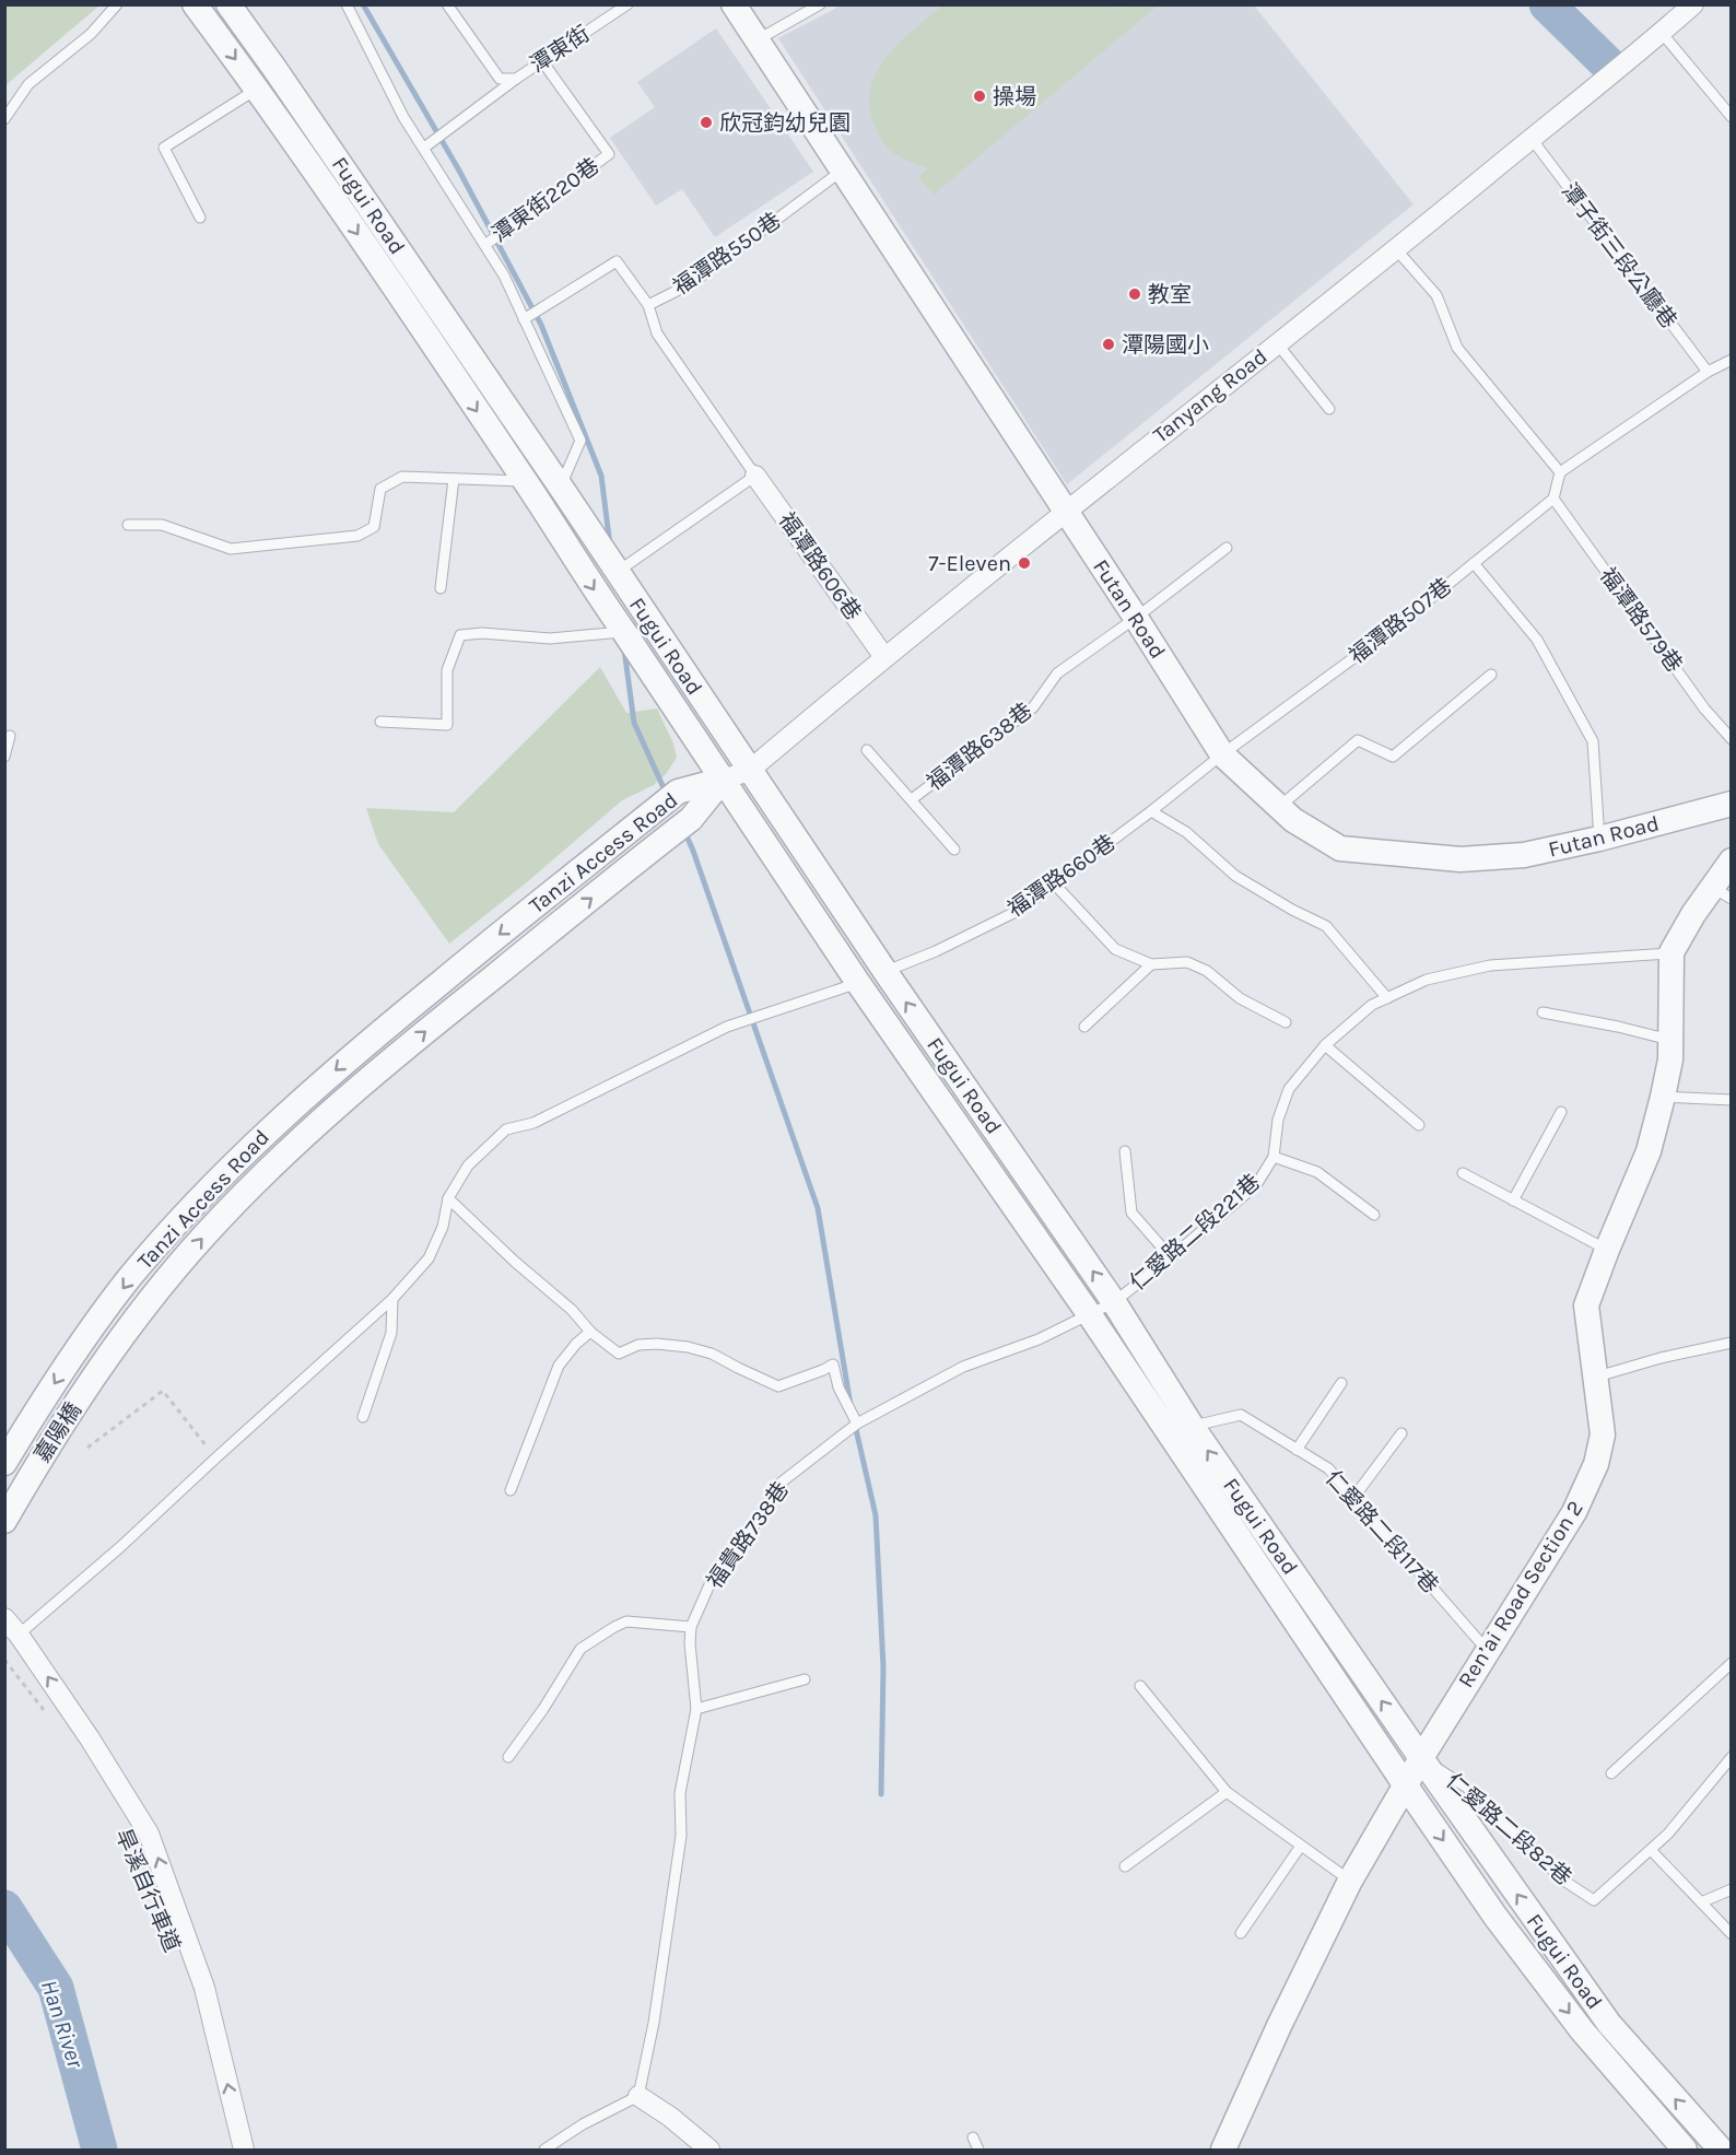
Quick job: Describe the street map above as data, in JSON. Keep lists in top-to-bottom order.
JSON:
{
  "streets": {
    "street": [
      "Fugui Road",
      "Tanyang Road",
      "福潭路606巷",
      "Futan Road",
      "Tanzi Access Road",
      "嘉陽橋",
      "Ren’ai Road Section 2"
    ],
    "lane": [
      "潭東街",
      "潭東街220巷",
      "福潭路550巷",
      "潭子街三段公廳巷",
      "福潭路579巷",
      "福潭路507巷",
      "福潭路638巷",
      "福潭路660巷",
      "仁愛路二段221巷",
      "仁愛路二段117巷",
      "福貴路738巷",
      "仁愛路二段82巷"
    ]
  },
  "crossings": [
    ["潭東街", "潭東街220巷"],
    ["Fugui Road", "Tanyang Road"],
    ["Fugui Road", "Tanzi Access Road"],
    ["Fugui Road", "福潭路660巷"],
    ["Fugui Road", "仁愛路二段221巷"],
    ["Fugui Road", "仁愛路二段117巷"],
    ["Fugui Road", "福貴路738巷"],
    ["Fugui Road", "Ren’ai Road Section 2"],
    ["Fugui Road", "仁愛路二段82巷"],
    ["福潭路550巷", "福潭路606巷"],
    ["福潭路550巷", "Futan Road"],
    ["潭子街三段公廳巷", "Tanyang Road"],
    ["Tanyang Road", "福潭路606巷"],
    ["Tanyang Road", "Futan Road"],
    ["Tanyang Road", "Tanzi Access Road"],
    ["Futan Road", "福潭路507巷"],
    ["Futan Road", "福潭路638巷"],
    ["Futan Road", "福潭路660巷"],
    ["福潭路579巷", "福潭路507巷"],
    ["福潭路507巷", "福潭路660巷"],
    ["Tanzi Access Road", "嘉陽橋"],
    ["仁愛路二段221巷", "福貴路738巷"],
    ["仁愛路二段221巷", "Ren’ai Road Section 2"],
    ["仁愛路二段117巷", "Ren’ai Road Section 2"],
    ["Ren’ai Road Section 2", "仁愛路二段82巷"]
  ],
  "water": ["Han River"],
  "places": [
    "操場",
    "欣冠鈞幼兒園",
    "教室",
    "潭陽國小",
    "7-Eleven"
  ]
}
